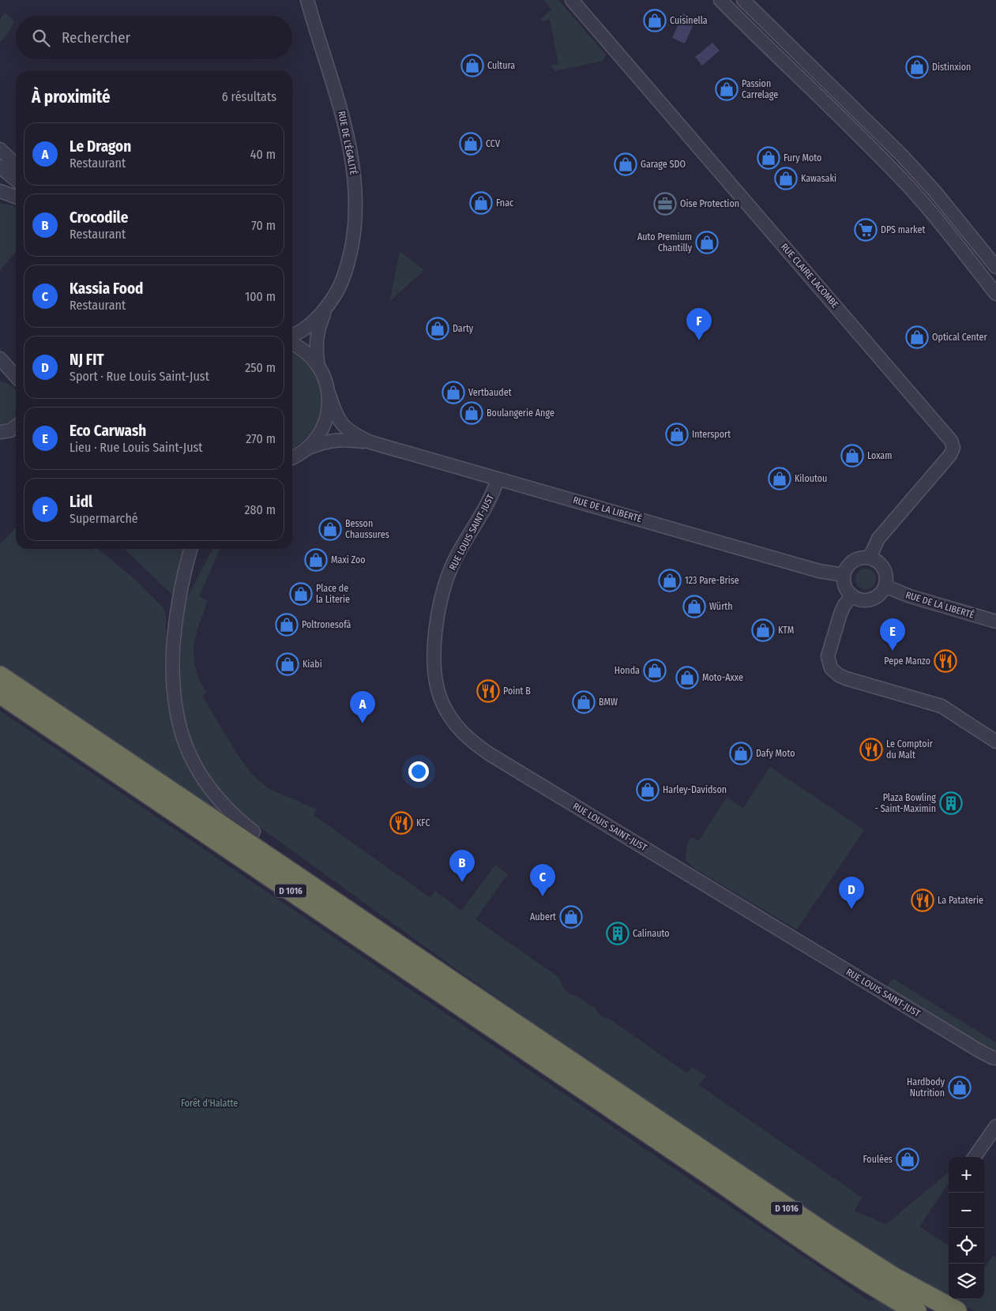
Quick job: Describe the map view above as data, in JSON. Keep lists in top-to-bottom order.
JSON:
{
  "streets": {
    "highway": ["D 1016"],
    "street": [
      "RUE DE L'ÉGALITÉ",
      "RUE CLAIRE LACOMBE",
      "RUE DE LA LIBERTÉ",
      "RUE LOUIS SAINT-JUST"
    ]
  },
  "crossings": [
    ["RUE DE L'ÉGALITÉ", "RUE DE LA LIBERTÉ"],
    ["RUE CLAIRE LACOMBE", "RUE DE LA LIBERTÉ"],
    ["RUE DE LA LIBERTÉ", "RUE LOUIS SAINT-JUST"]
  ],
  "parks": ["Forêt d'Halatte"],
  "places": {
    "shop": [
      "Cuisinella",
      "Cultura",
      "Distinxion",
      "Passion Carrelage",
      "CCV",
      "Fury Moto",
      "Garage SDO",
      "Kawasaki",
      "Fnac",
      "Auto Premium Chantilly",
      "Darty",
      "Optical Center",
      "Vertbaudet",
      "Boulangerie Ange",
      "Intersport",
      "Loxam",
      "Kiloutou",
      "Besson Chaussures",
      "Maxi Zoo",
      "123 Pare-Brise",
      "Place de la Literie",
      "Würth",
      "Poltronesofà",
      "KTM",
      "Kiabi",
      "Honda",
      "Moto-Axxe",
      "BMW",
      "Dafy Moto",
      "Harley-Davidson",
      "Aubert",
      "Hardbody Nutrition",
      "Foulées"
    ],
    "office": ["Oise Protection"],
    "supermarket": ["DPS market"],
    "restaurant": [
      "Pepe Manzo",
      "Point B",
      "Le Comptoir du Malt",
      "KFC",
      "La Pataterie"
    ],
    "building": ["Plaza Bowling - Saint-Maximin", "Calinauto"]
  },
  "page": {
    "search": "Rechercher",
    "heading": ["À proximité", "6 résultats"],
    "list": [
      {
        "mark": "A",
        "name": "Le Dragon",
        "note": "Restaurant",
        "value": "40 m"
      },
      {
        "mark": "B",
        "name": "Crocodile",
        "note": "Restaurant",
        "value": "70 m"
      },
      {
        "mark": "C",
        "name": "Kassia Food",
        "note": "Restaurant",
        "value": "100 m"
      },
      {
        "mark": "D",
        "name": "NJ FIT",
        "note": "Sport · Rue Louis Saint-Just",
        "value": "250 m"
      },
      {
        "mark": "E",
        "name": "Eco Carwash",
        "note": "Lieu · Rue Louis Saint-Just",
        "value": "270 m"
      },
      {
        "mark": "F",
        "name": "Lidl",
        "note": "Supermarché",
        "value": "280 m"
      }
    ],
    "pins": [
      "F",
      "E",
      "A",
      "B",
      "C",
      "D"
    ],
    "map_buttons": ["+", "−"]
  }
}
